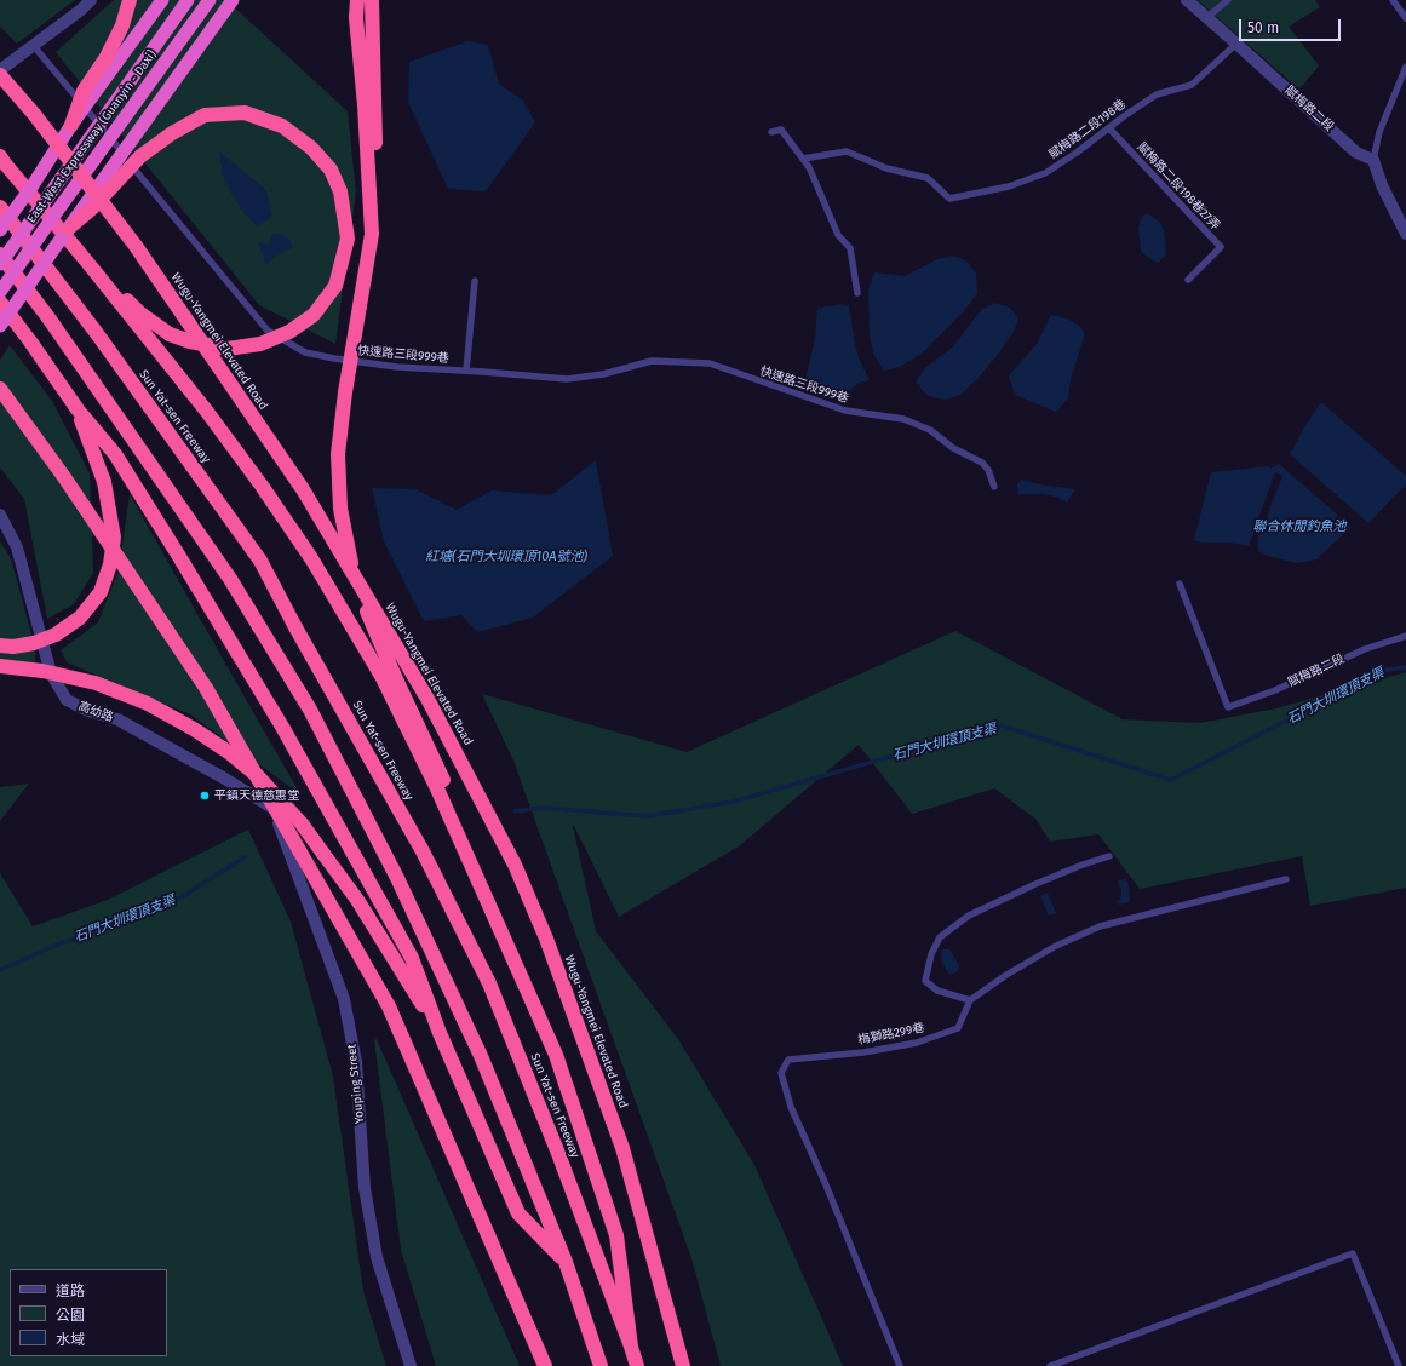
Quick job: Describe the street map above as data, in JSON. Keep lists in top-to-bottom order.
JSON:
{
  "streets": {
    "highway": ["East-West Expressway (Guanyin - Daxi)", "Wugu-Yangmei Elevated Road", "Sun Yat-sen Freeway"],
    "street": ["賦梅路二段", "高幼路", "Youping Street"],
    "lane": [
      "賦梅路二段198巷",
      "賦梅路二段198巷27弄",
      "快速路三段999巷",
      "梅獅路299巷"
    ]
  },
  "crossings": [
    ["賦梅路二段", "賦梅路二段198巷"],
    ["賦梅路二段198巷", "賦梅路二段198巷27弄"],
    ["高幼路", "Youping Street"]
  ],
  "water": ["聯合休閒釣魚池", "紅塘(石門大圳環頂10A號池)", "石門大圳環頂支渠"],
  "places": ["平鎮天德慈惠堂"],
  "legend": ["道路", "公園", "水域"],
  "scale_bar": "50 m"
}
